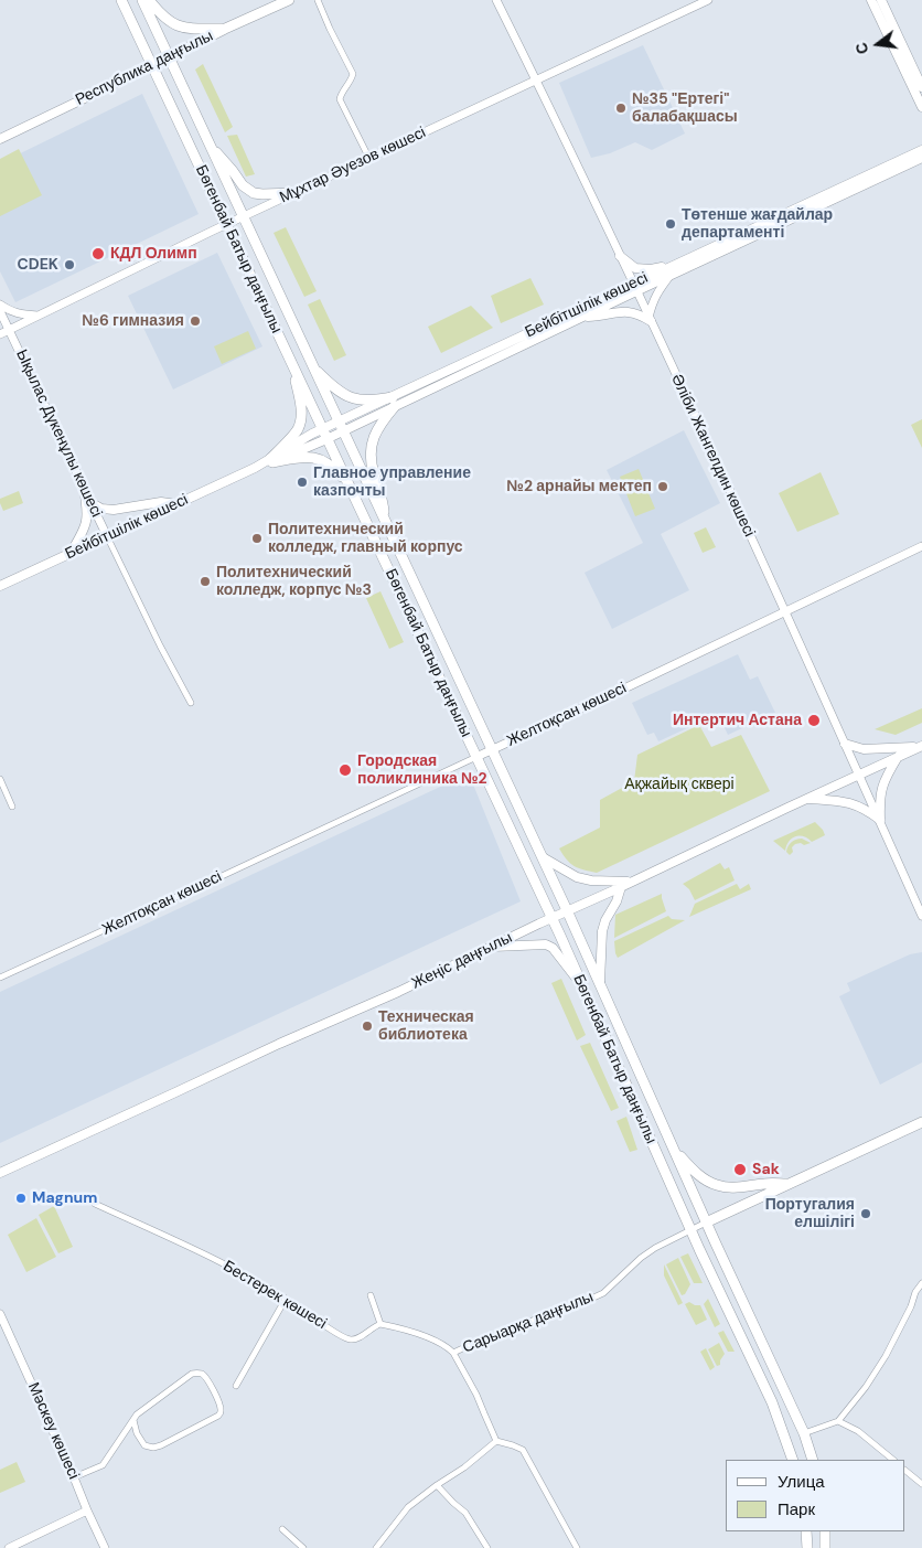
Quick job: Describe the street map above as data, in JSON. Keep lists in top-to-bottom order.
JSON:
{
  "streets": {
    "main road": [
      "Республика даңғылы",
      "Бөгенбай Батыр даңғылы",
      "Бейбітшілік көшесі",
      "Жеңіс даңғылы",
      "Сарыарқа даңғылы"
    ],
    "street": [
      "Мұхтар Әуезов көшесі",
      "Ықылас Дүкенұлы көшесі",
      "Әліби Жангелдин көшесі",
      "Желтоқсан көшесі",
      "Бестерек көшесі",
      "Мәскеу көшесі"
    ]
  },
  "crossings": [
    ["Республика даңғылы", "Бөгенбай Батыр даңғылы"],
    ["Мұхтар Әуезов көшесі", "Бөгенбай Батыр даңғылы"],
    ["Мұхтар Әуезов көшесі", "Ықылас Дүкенұлы көшесі"],
    ["Мұхтар Әуезов көшесі", "Әліби Жангелдин көшесі"],
    ["Бөгенбай Батыр даңғылы", "Бейбітшілік көшесі"],
    ["Бөгенбай Батыр даңғылы", "Желтоқсан көшесі"],
    ["Бөгенбай Батыр даңғылы", "Жеңіс даңғылы"],
    ["Бөгенбай Батыр даңғылы", "Сарыарқа даңғылы"],
    ["Бейбітшілік көшесі", "Ықылас Дүкенұлы көшесі"],
    ["Бейбітшілік көшесі", "Әліби Жангелдин көшесі"],
    ["Әліби Жангелдин көшесі", "Желтоқсан көшесі"],
    ["Әліби Жангелдин көшесі", "Жеңіс даңғылы"]
  ],
  "parks": ["Ақжайық сквері"],
  "places": [
    "№35 \"Ертегі\" балабақшасы",
    "Төтенше жағдайлар департаменті",
    "КДЛ Олимп",
    "CDEK",
    "№6 гимназия",
    "Главное управление казпочты",
    "№2 арнайы мектеп",
    "Политехнический колледж, главный корпус",
    "Политехнический колледж, корпус №3",
    "Интертич Астана",
    "Городская поликлиника №2",
    "Техническая библиотека",
    "Sak",
    "Magnum",
    "Португалия елшілігі"
  ],
  "legend": ["Улица", "Парк"],
  "north": "left"
}
